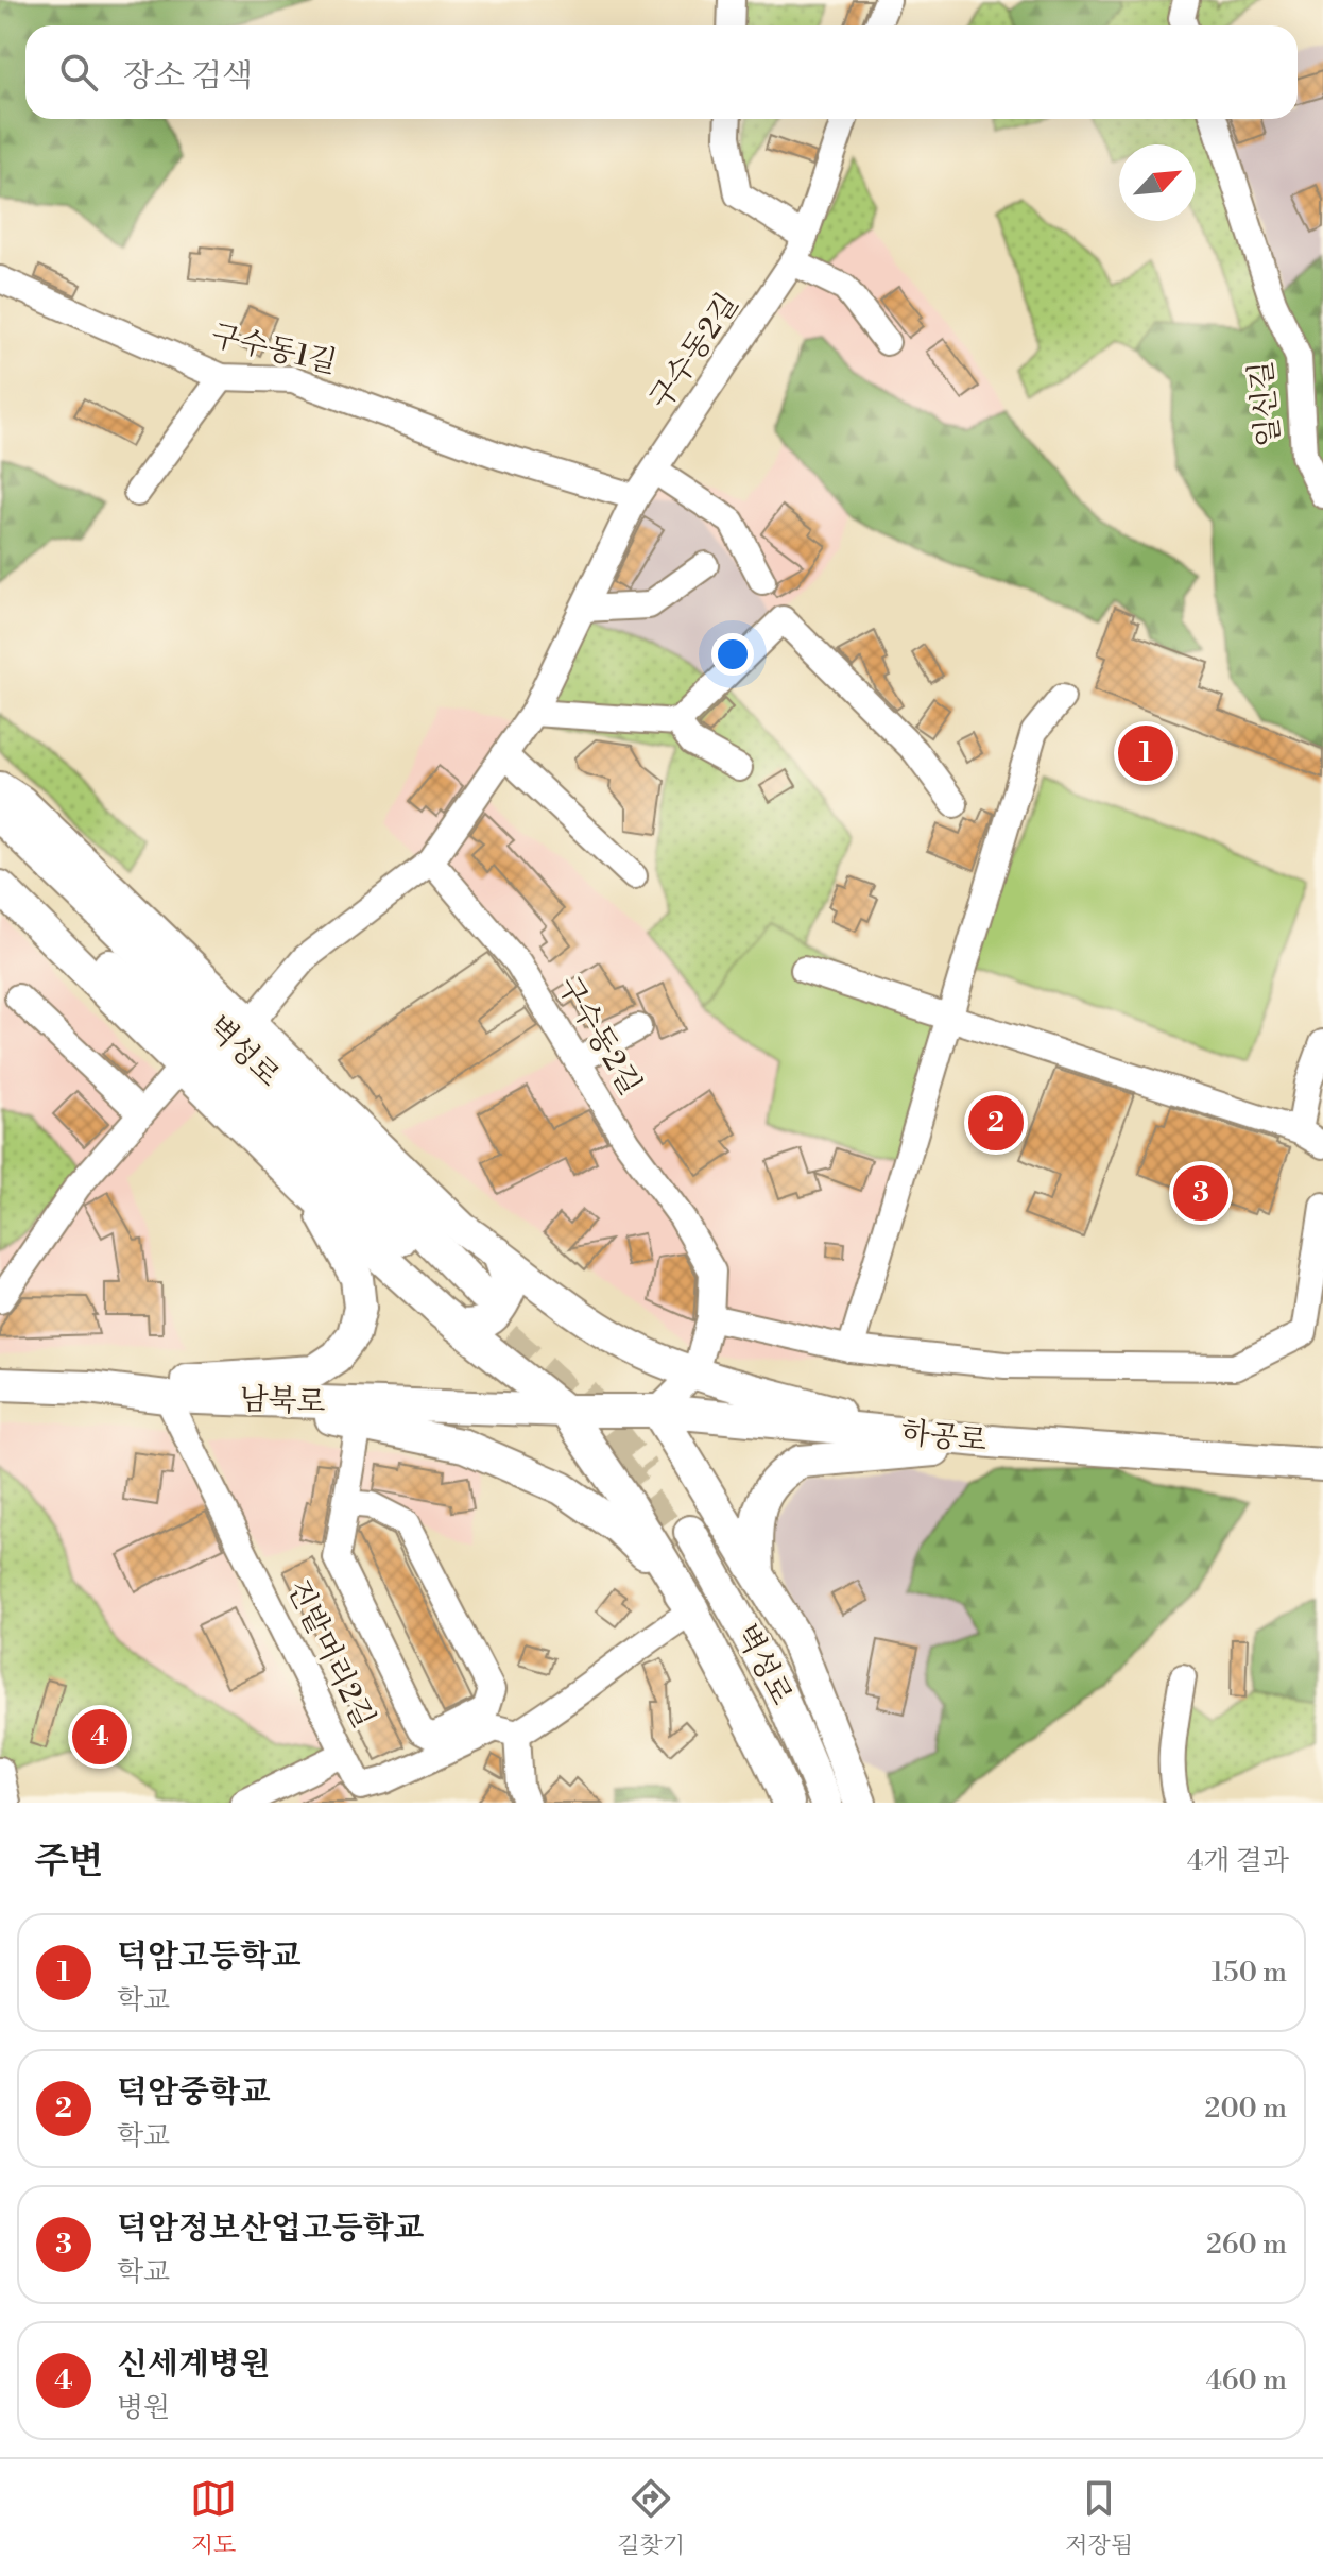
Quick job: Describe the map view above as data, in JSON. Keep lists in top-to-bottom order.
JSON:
{
  "streets": {
    "main road": ["벽성로", "남북로", "하공로"],
    "street": [
      "구수동1길",
      "구수동2길",
      "일신길",
      "진밭머리2길"
    ]
  },
  "crossings": [
    ["구수동1길", "구수동2길"],
    ["구수동2길", "하공로"],
    ["남북로", "하공로"],
    ["남북로", "진밭머리2길"]
  ],
  "north": "top right",
  "page": {
    "search": "장소 검색",
    "pins": [
      "1",
      "2",
      "3",
      "4"
    ],
    "heading": ["주변", "4개 결과"],
    "list": [
      {
        "mark": "1",
        "name": "덕암고등학교",
        "note": "학교",
        "value": "150 m"
      },
      {
        "mark": "2",
        "name": "덕암중학교",
        "note": "학교",
        "value": "200 m"
      },
      {
        "mark": "3",
        "name": "덕암정보산업고등학교",
        "note": "학교",
        "value": "260 m"
      },
      {
        "mark": "4",
        "name": "신세계병원",
        "note": "병원",
        "value": "460 m"
      }
    ],
    "nav": ["지도", "길찾기", "저장됨"]
  }
}
